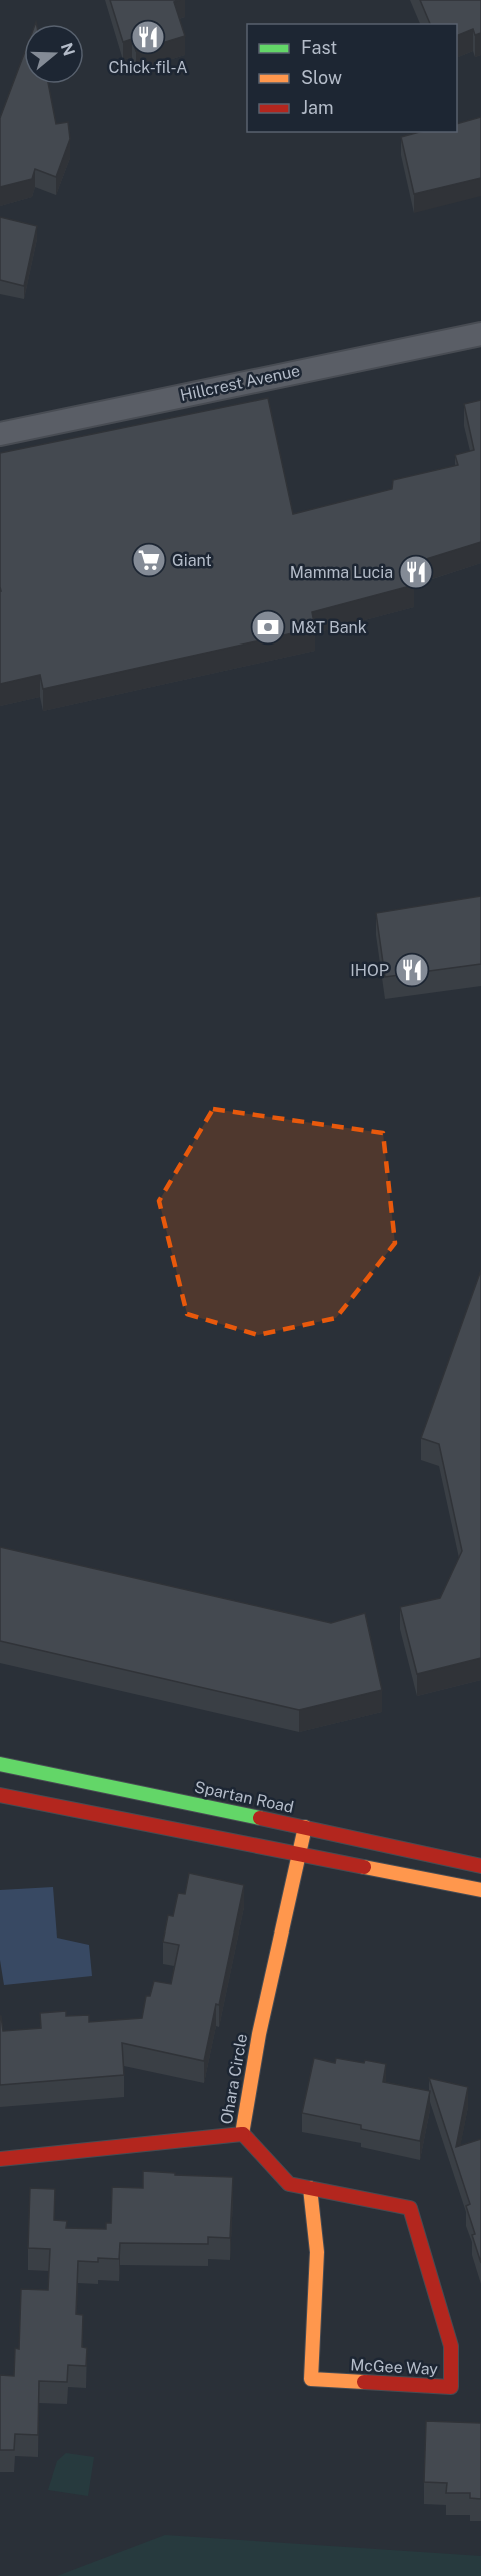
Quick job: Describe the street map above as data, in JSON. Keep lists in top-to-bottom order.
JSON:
{
  "streets": {
    "street": [
      "Hillcrest Avenue",
      "Spartan Road",
      "Ohara Circle",
      "McGee Way"
    ]
  },
  "crossings": [
    ["Spartan Road", "Ohara Circle"],
    ["Ohara Circle", "McGee Way"]
  ],
  "places": {
    "restaurant": ["Chick-fil-A", "Mamma Lucia", "IHOP"],
    "supermarket": ["Giant"],
    "bank": ["M&T Bank"]
  },
  "legend": ["Fast", "Slow", "Jam"],
  "north": "right"
}
